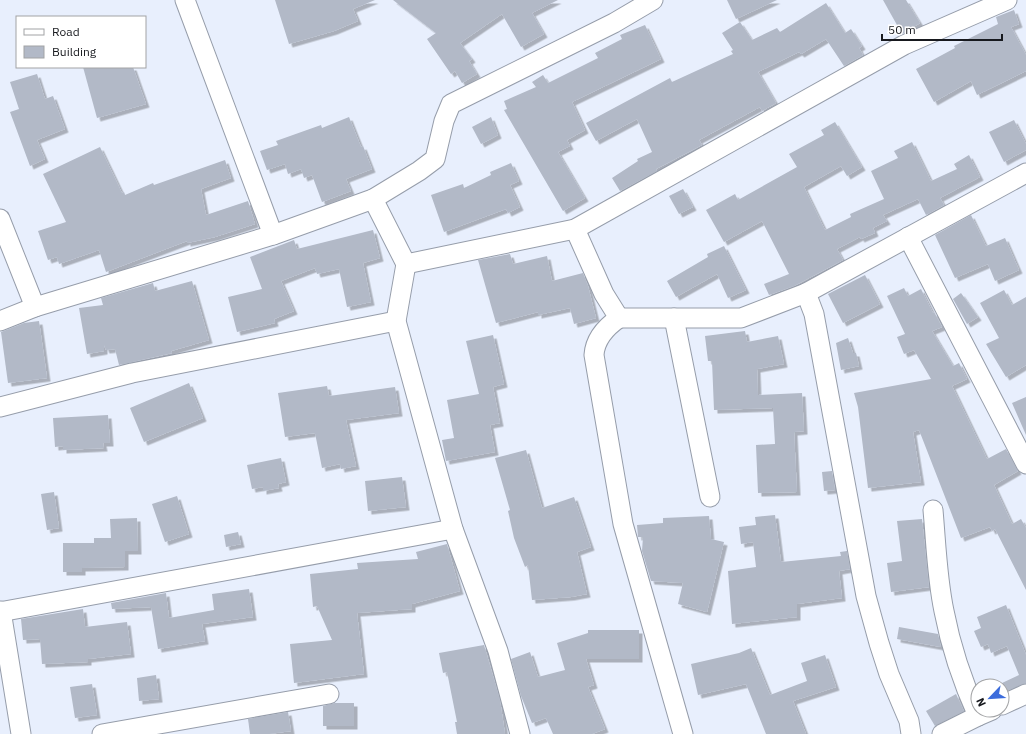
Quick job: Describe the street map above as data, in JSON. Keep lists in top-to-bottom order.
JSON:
{
  "legend": ["Road", "Building"],
  "scale_bar": "50 m",
  "north": "bottom left"
}
